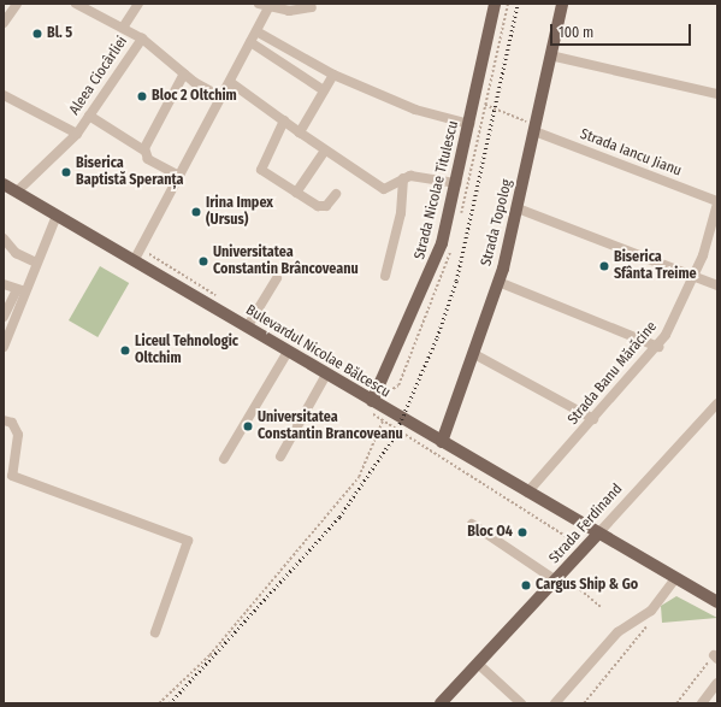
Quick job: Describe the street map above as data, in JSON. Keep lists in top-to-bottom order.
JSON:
{
  "streets": {
    "main road": [
      "Strada Nicolae Titulescu",
      "Strada Topolog",
      "Bulevardul Nicolae Bălcescu",
      "Strada Ferdinand"
    ],
    "street": ["Aleea Ciocârliei", "Strada Iancu Jianu", "Strada Banu Mărăcine"]
  },
  "crossings": [
    ["Strada Iancu Jianu", "Strada Topolog"],
    ["Strada Iancu Jianu", "Strada Banu Mărăcine"],
    ["Strada Nicolae Titulescu", "Bulevardul Nicolae Bălcescu"],
    ["Strada Topolog", "Bulevardul Nicolae Bălcescu"],
    ["Bulevardul Nicolae Bălcescu", "Strada Banu Mărăcine"],
    ["Bulevardul Nicolae Bălcescu", "Strada Ferdinand"]
  ],
  "places": [
    "Bl. 5",
    "Bloc 2 Oltchim",
    "Biserica Baptistă Speranța",
    "Irina Impex (Ursus)",
    "Universitatea Constantin Brâncoveanu",
    "Biserica Sfânta Treime",
    "Liceul Tehnologic Oltchim",
    "Universitatea Constantin Brancoveanu",
    "Bloc O4",
    "Cargus Ship & Go"
  ],
  "scale_bar": "100 m"
}
